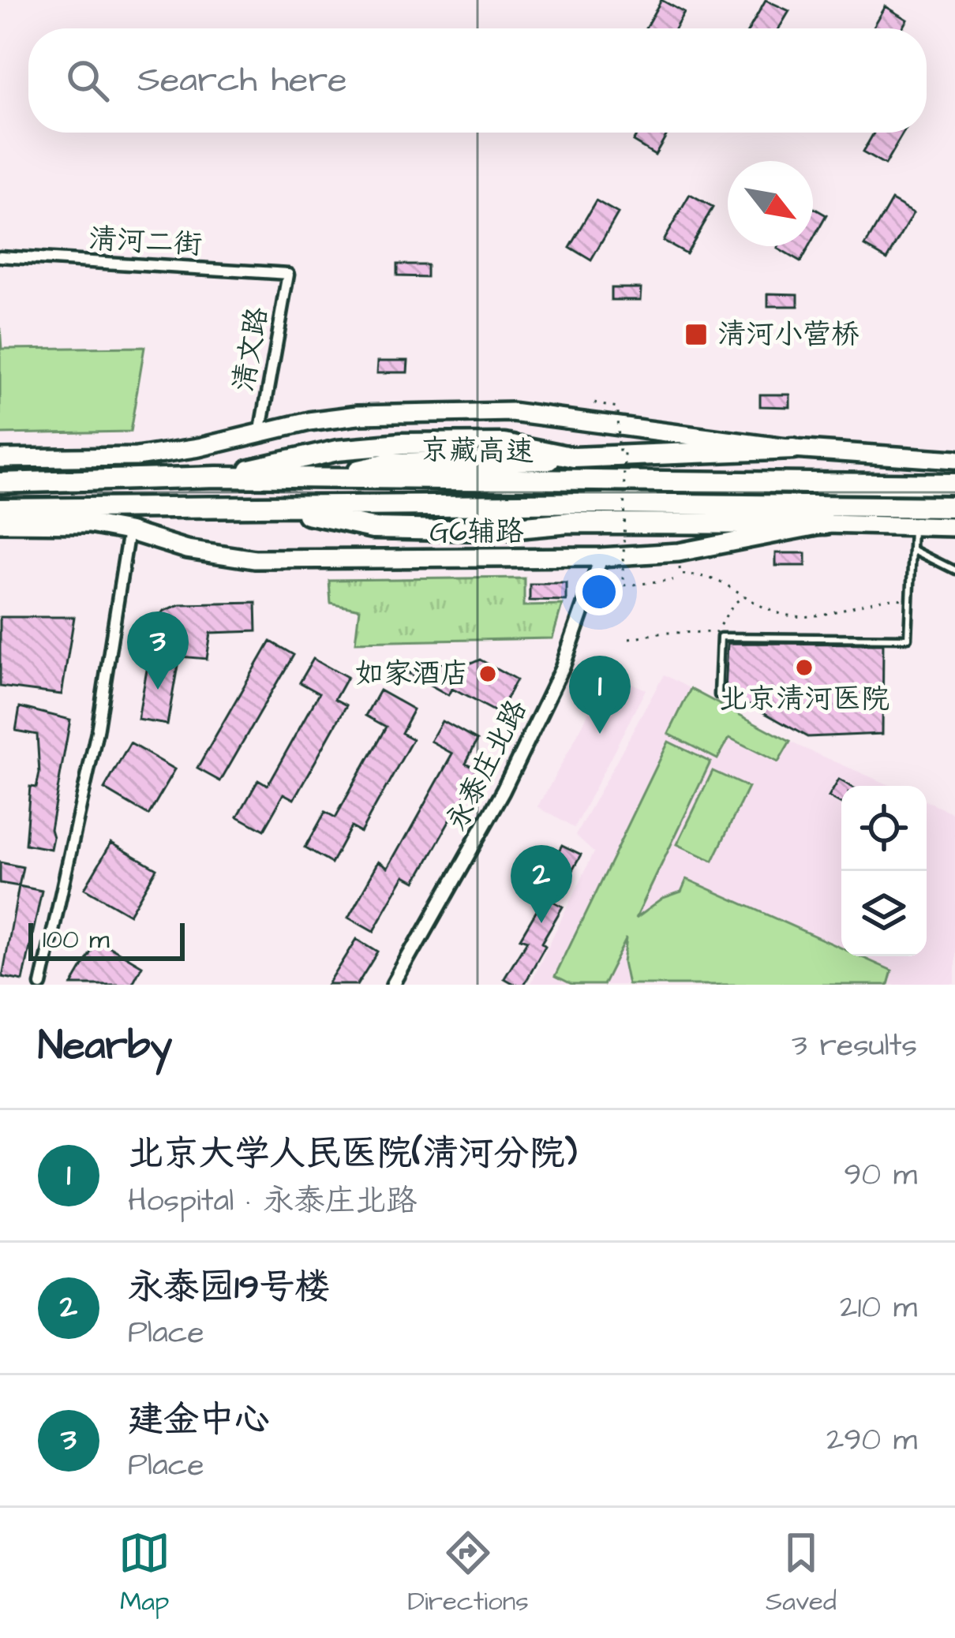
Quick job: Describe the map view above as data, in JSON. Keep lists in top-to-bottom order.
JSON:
{
  "streets": {
    "highway": ["京藏高速"],
    "main road": ["G6辅路"],
    "street": ["清河二街", "清文路", "永泰庄北路"]
  },
  "crossings": [
    ["清河二街", "清文路"],
    ["G6辅路", "永泰庄北路"]
  ],
  "places": {
    "transit": ["清河小营桥"],
    "other": ["北京清河医院", "如家酒店"]
  },
  "scale_bar": "100 m",
  "north": "bottom right",
  "page": {
    "search": "Search here",
    "pins": ["3", "1", "2"],
    "scale": "100 m",
    "heading": ["Nearby", "3 results"],
    "list": [
      {
        "mark": "1",
        "name": "北京大学人民医院(清河分院)",
        "note": "Hospital · 永泰庄北路",
        "value": "90 m"
      },
      {
        "mark": "2",
        "name": "永泰园19号楼",
        "note": "Place",
        "value": "210 m"
      },
      {
        "mark": "3",
        "name": "建金中心",
        "note": "Place",
        "value": "290 m"
      }
    ],
    "nav": ["Map", "Directions", "Saved"]
  }
}
